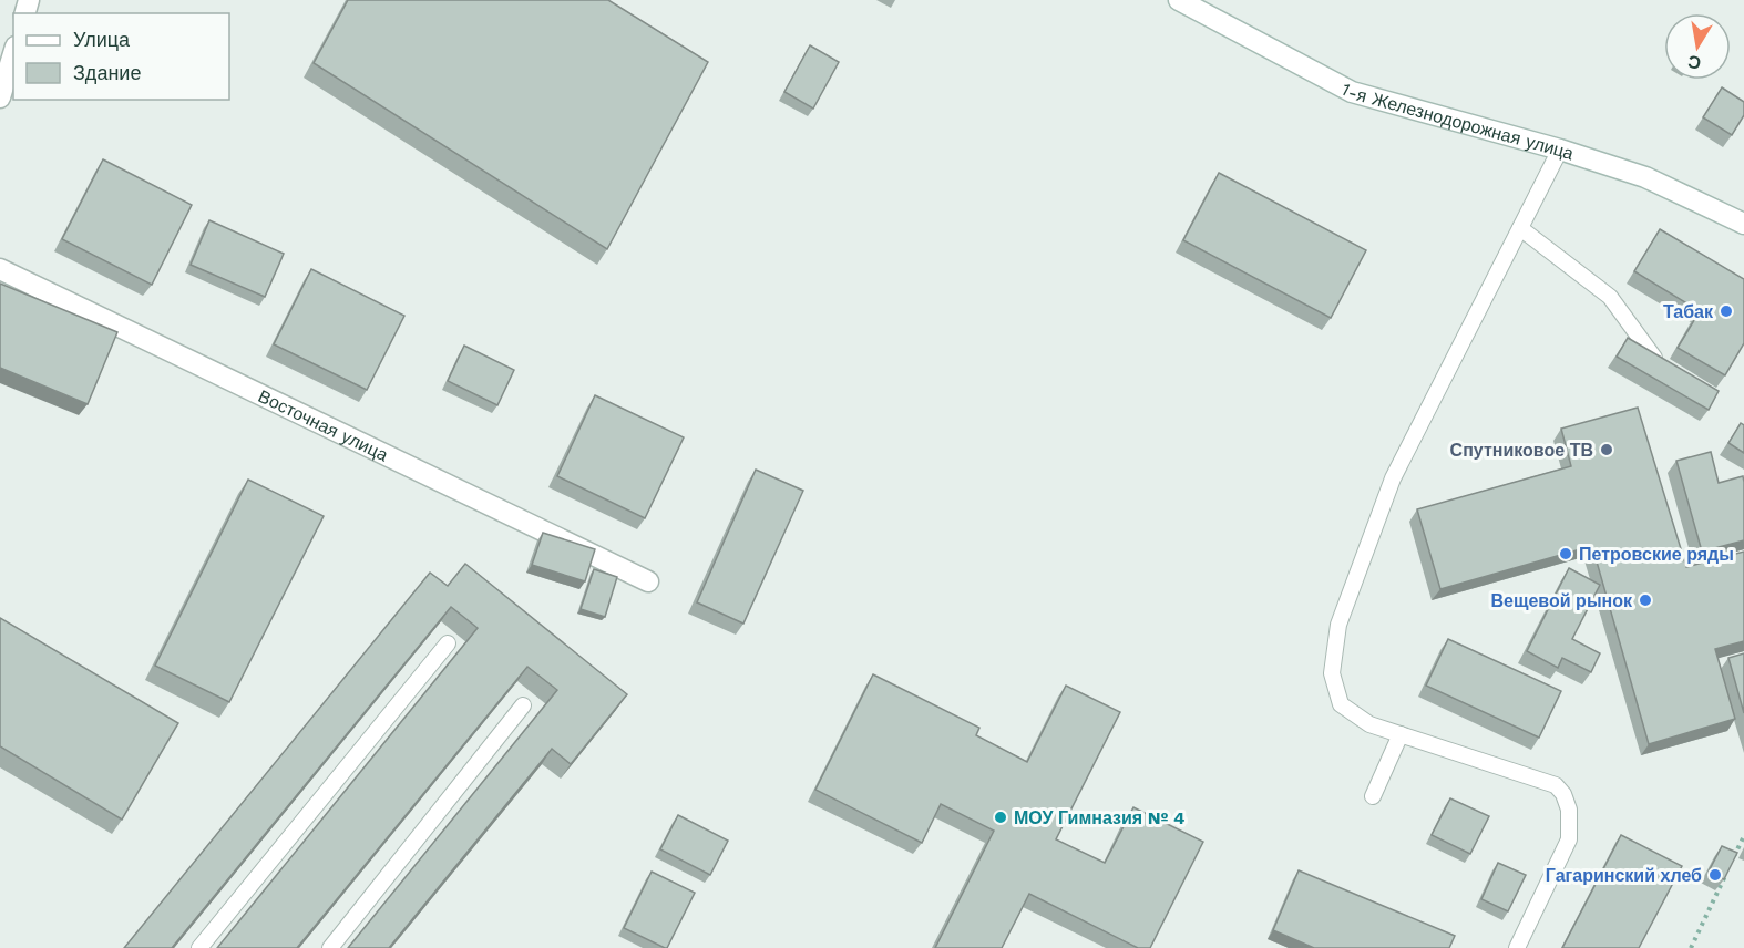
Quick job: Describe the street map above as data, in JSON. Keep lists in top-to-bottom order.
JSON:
{
  "streets": {
    "street": ["1-я Железнодорожная улица", "Восточная улица"]
  },
  "places": [
    "Табак",
    "Спутниковое ТВ",
    "Петровские ряды",
    "Вещевой рынок",
    "МОУ Гимназия № 4",
    "Гагаринский хлеб"
  ],
  "legend": ["Улица", "Здание"],
  "north": "bottom"
}
